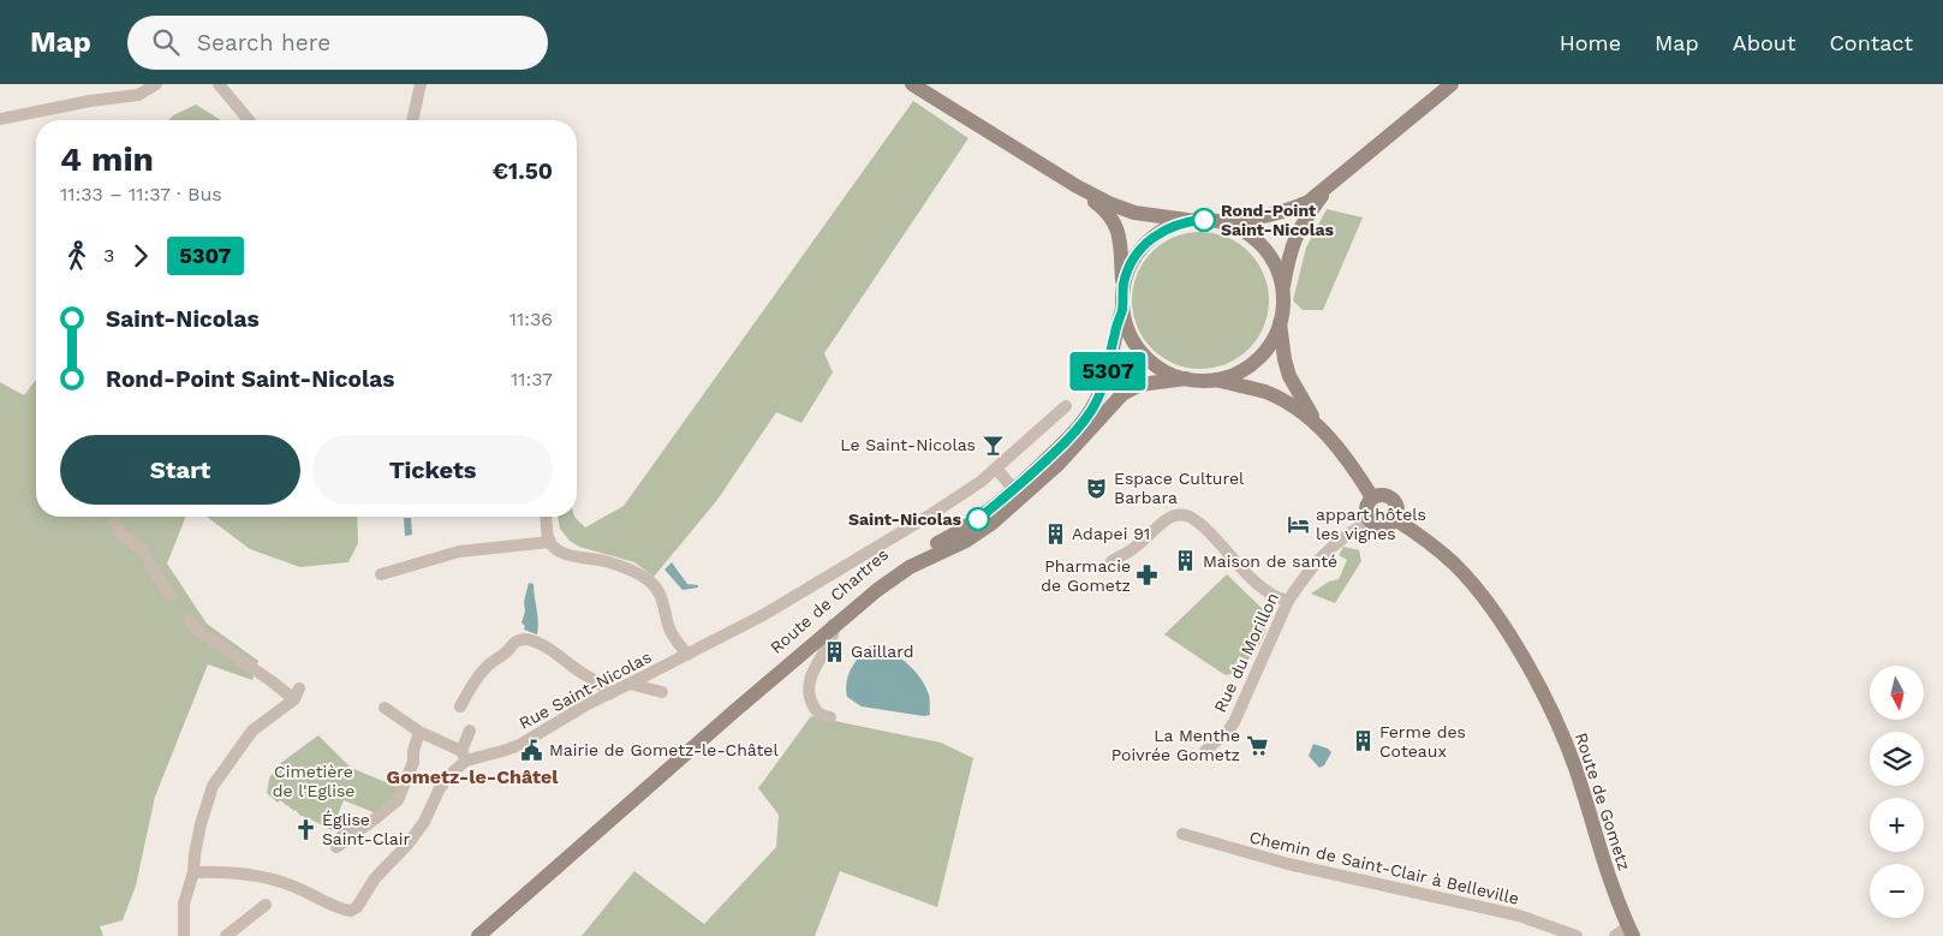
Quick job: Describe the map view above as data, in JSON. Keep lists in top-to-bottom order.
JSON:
{
  "streets": {
    "main road": ["Route de Chartres", "Route de Gometz"],
    "street": ["Rue du Morillon", "Rue Saint-Nicolas", "Chemin de Saint-Clair à Belleville"]
  },
  "crossings": [
    ["Rue du Morillon", "Route de Gometz"]
  ],
  "districts": ["Gometz-le-Châtel"],
  "parks": ["Cimetière de l'Eglise"],
  "places": {
    "other": ["Rond-Point Saint-Nicolas", "Saint-Nicolas"],
    "bar": ["Le Saint-Nicolas"],
    "theatre": ["Espace Culturel Barbara"],
    "hotel": ["appart hôtels les vignes"],
    "building": [
      "Adapei 91",
      "Maison de santé",
      "Gaillard",
      "Ferme des Coteaux"
    ],
    "pharmacy": ["Pharmacie de Gometz"],
    "supermarket": ["La Menthe Poivrée Gometz"],
    "public building": ["Mairie de Gometz-le-Châtel"],
    "church": ["Église Saint-Clair"]
  },
  "lines": ["bus line 5307"],
  "north": "bottom",
  "page": {
    "header": "Map",
    "search": "Search here",
    "nav": [
      "Home",
      "Map",
      "About",
      "Contact"
    ],
    "on_map": "5307",
    "heading": ["4 min", "11:33 – 11:37 · Bus", "€1.50"],
    "legs": ["3", "5307"],
    "list": [
      {
        "name": "Saint-Nicolas",
        "value": "11:36"
      },
      {
        "name": "Rond-Point Saint-Nicolas",
        "value": "11:37"
      }
    ],
    "buttons": ["Start", "Tickets"],
    "map_buttons": ["+", "−"]
  }
}
